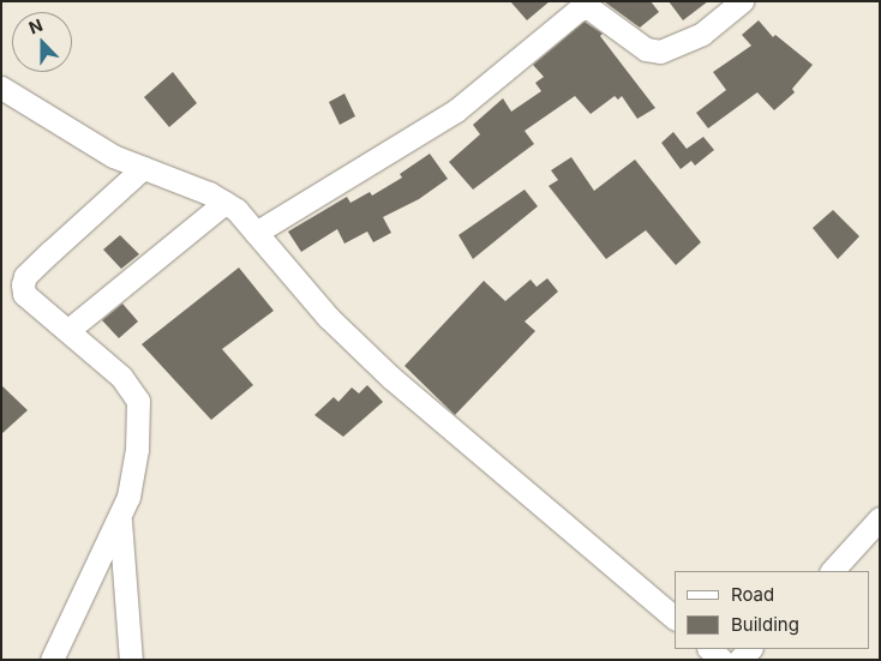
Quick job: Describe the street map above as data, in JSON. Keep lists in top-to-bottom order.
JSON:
{
  "legend": ["Road", "Building"],
  "north": "top"
}
